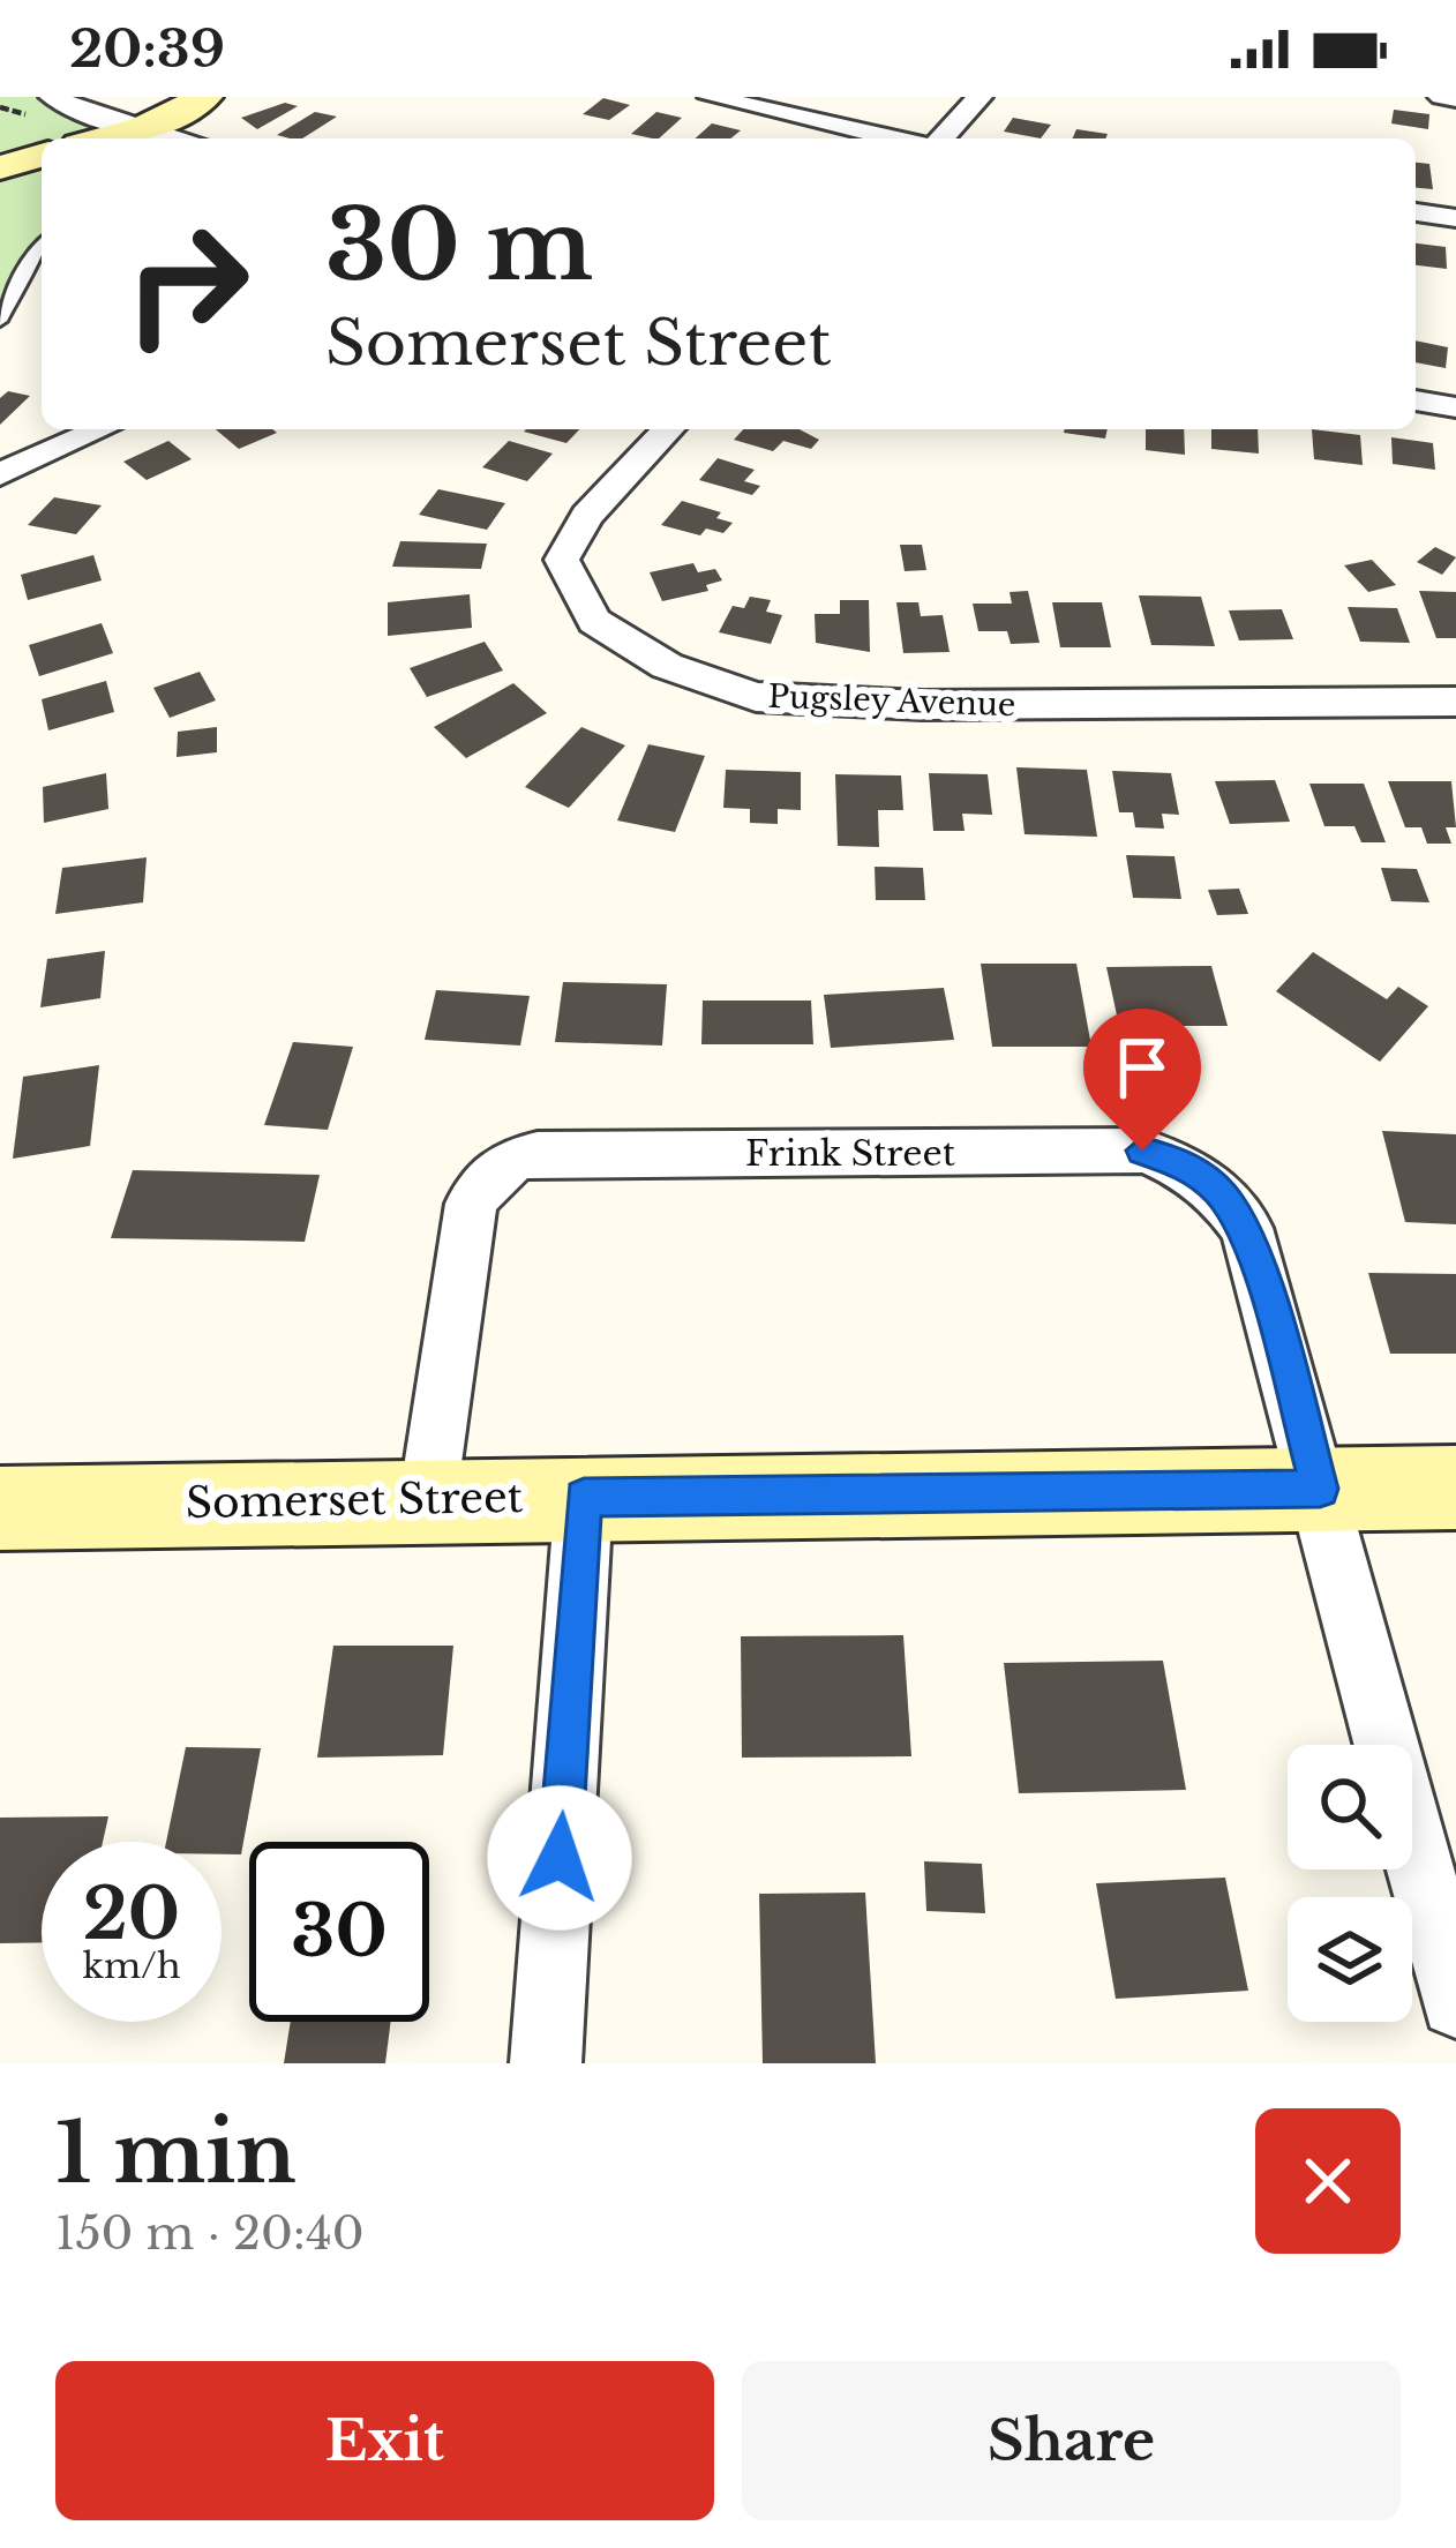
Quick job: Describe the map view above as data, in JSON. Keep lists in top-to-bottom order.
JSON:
{
  "streets": {
    "main road": ["Somerset Street"],
    "street": ["Pugsley Avenue", "Frink Street"]
  },
  "crossings": [
    ["Frink Street", "Somerset Street"]
  ],
  "page": {
    "status": "20:39",
    "turn": ["30 m", "Somerset Street"],
    "speed": "20 km/h",
    "limit": "30",
    "heading": ["1 min", "150 m · 20:40"],
    "buttons": ["Exit", "Share"]
  }
}
